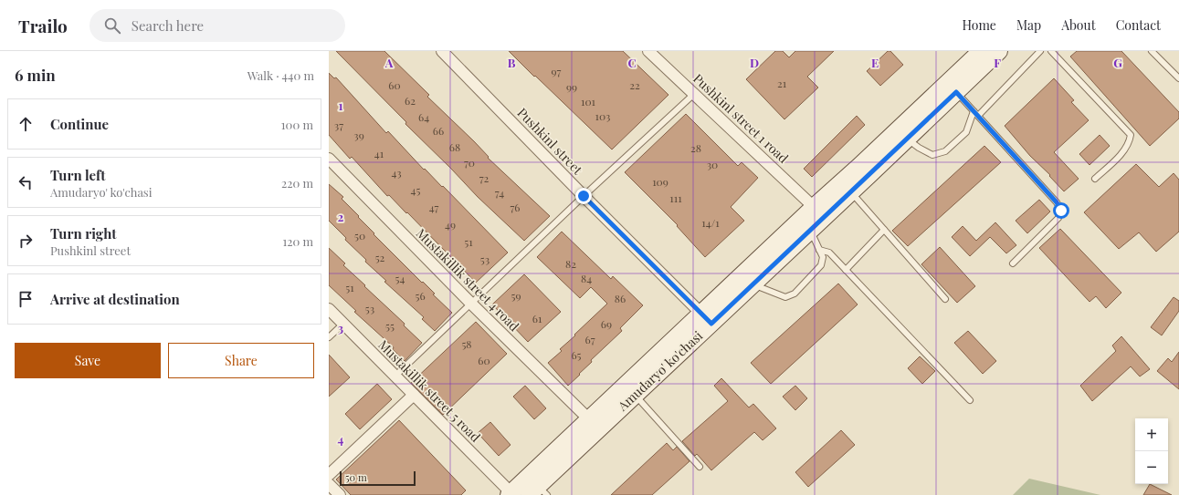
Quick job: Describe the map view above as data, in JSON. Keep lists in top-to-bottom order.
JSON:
{
  "streets": {
    "street": [
      "Pushkinl street 1 road",
      "Pushkinl street",
      "Mustakillik street 4 road",
      "Amudaryo' ko'chasi",
      "Mustakillik street 5 road"
    ]
  },
  "crossings": [
    ["Pushkinl street", "Amudaryo' ko'chasi"]
  ],
  "house_numbers": [
    "97",
    "21",
    "60",
    "22",
    "99",
    "62",
    "101",
    "103",
    "64",
    "37",
    "66",
    "39",
    "68",
    "28",
    "41",
    "70",
    "30",
    "43",
    "72",
    "109",
    "45",
    "74",
    "111",
    "47",
    "76",
    "14/1",
    "49",
    "50",
    "51",
    "52",
    "53",
    "82",
    "54",
    "84",
    "51",
    "56",
    "59",
    "86",
    "53",
    "61",
    "69",
    "55",
    "67",
    "58",
    "65",
    "60"
  ],
  "scale_bar": "50 m",
  "page": {
    "header": "Trailo",
    "search": "Search here",
    "nav": [
      "Home",
      "Map",
      "About",
      "Contact"
    ],
    "heading": ["6 min", "Walk · 440 m"],
    "list": [
      ["Continue", "100 m"],
      ["Turn left", "Amudaryo' ko'chasi", "220 m"],
      ["Turn right", "Pushkinl street", "120 m"],
      "Arrive at destination"
    ],
    "buttons": ["Save", "Share"],
    "map_buttons": ["+", "−"],
    "scale": "50 m"
  },
  "grid": {
    "columns": [
      "A",
      "B",
      "C",
      "D",
      "E",
      "F",
      "G"
    ],
    "rows": [
      "1",
      "2",
      "3",
      "4"
    ]
  }
}
